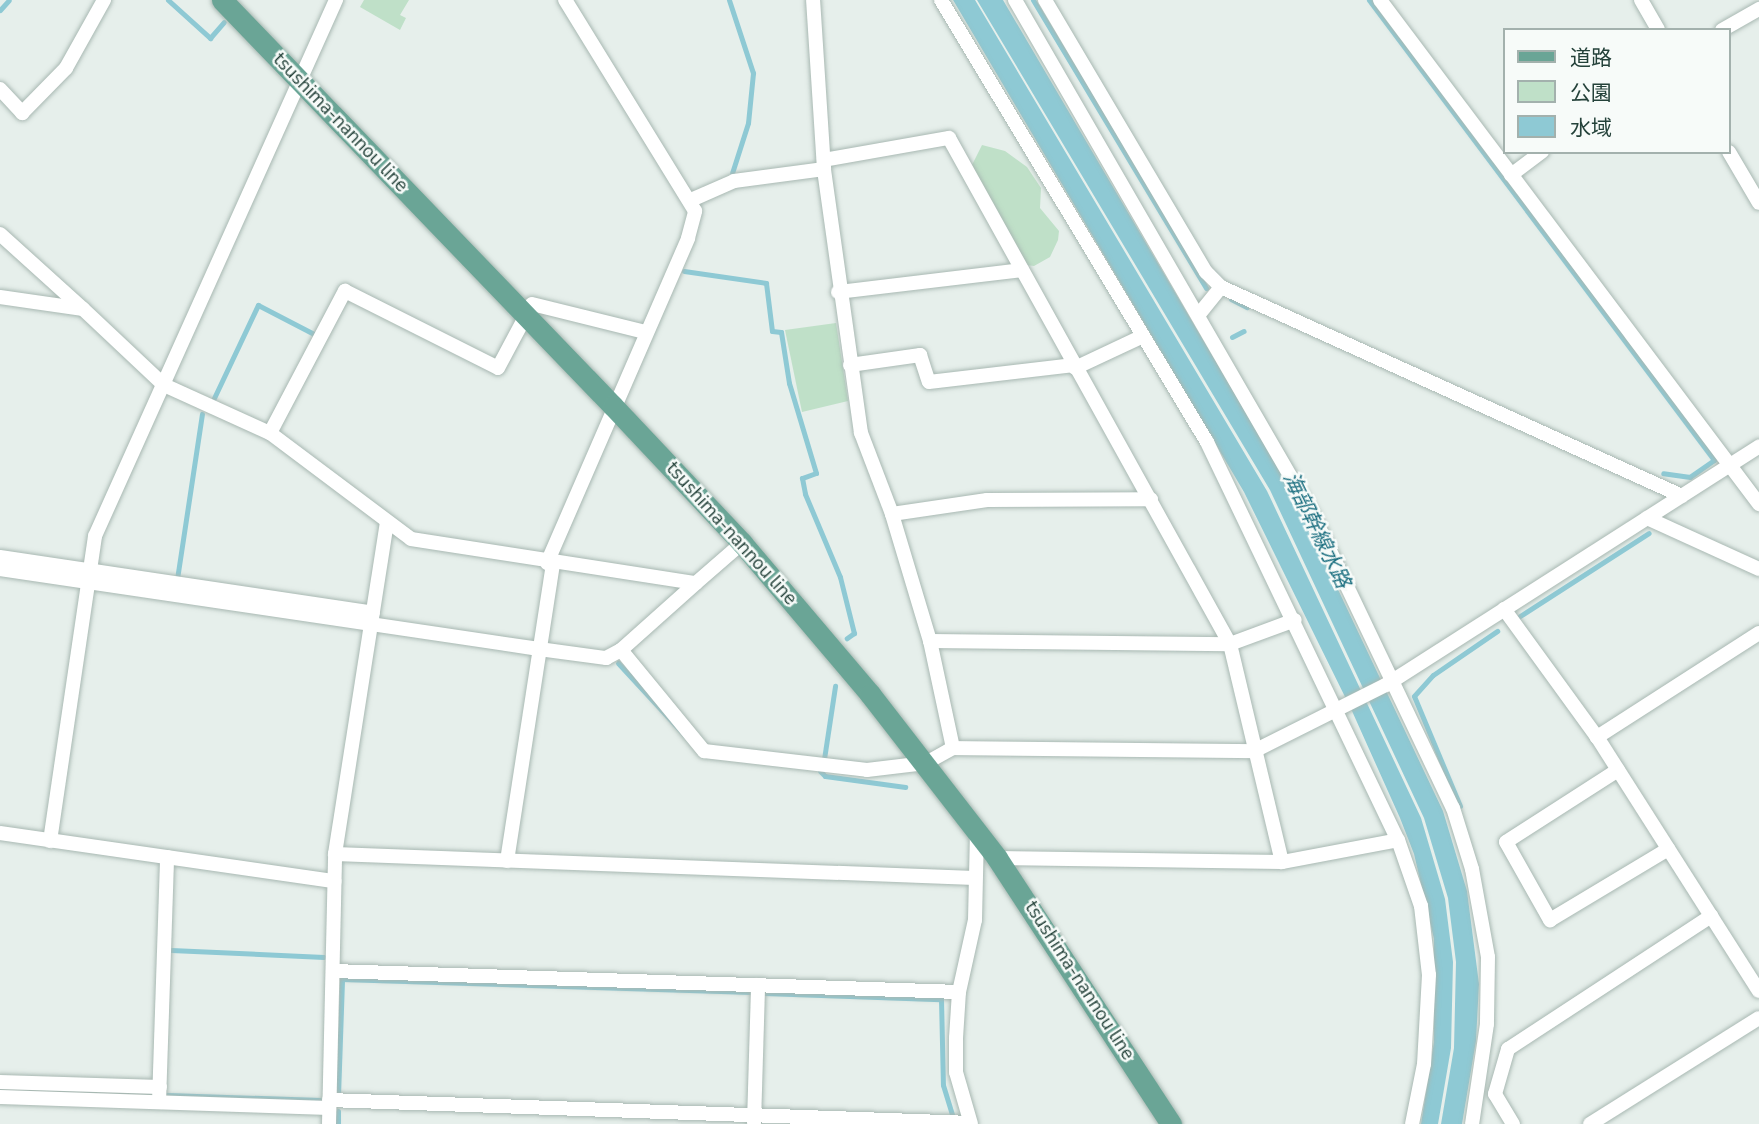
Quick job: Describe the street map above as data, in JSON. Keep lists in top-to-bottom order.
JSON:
{
  "streets": {
    "main road": ["tsushima-nannou line"]
  },
  "water": ["海部幹線水路"],
  "legend": ["道路", "公園", "水域"]
}
